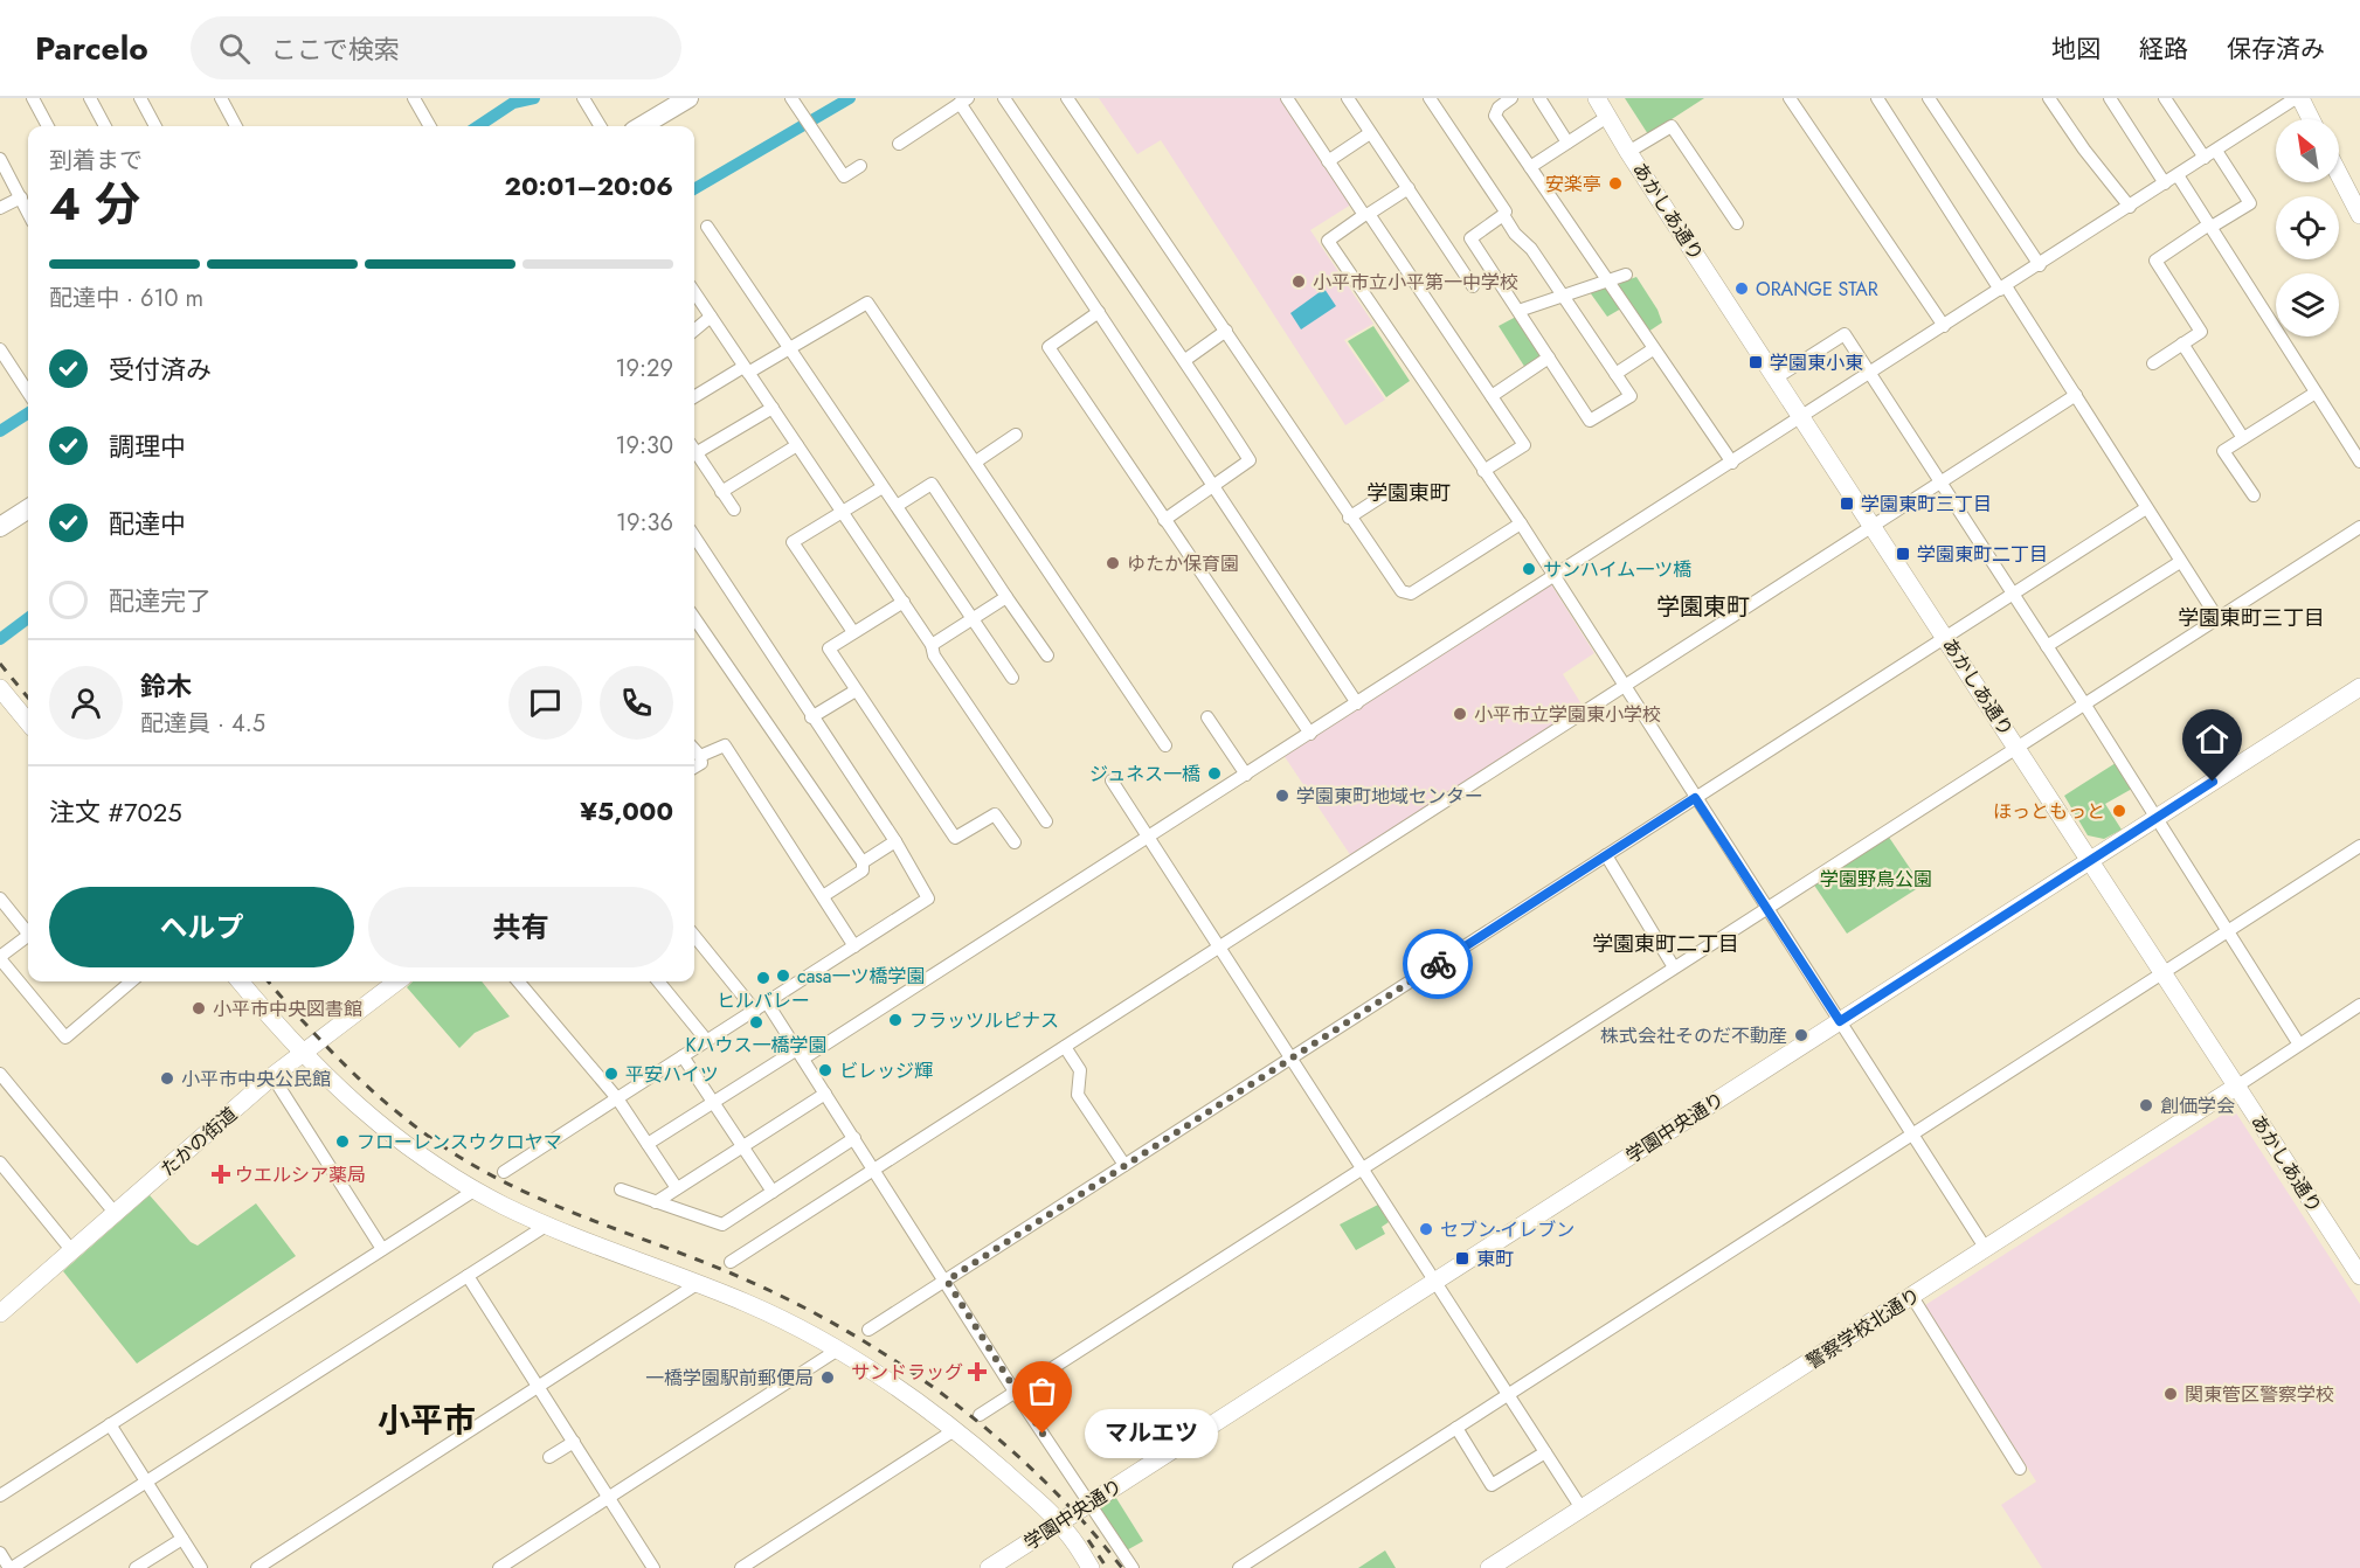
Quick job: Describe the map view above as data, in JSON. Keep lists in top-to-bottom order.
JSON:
{
  "streets": {
    "street": [
      "あかしあ通り",
      "学園中央通り",
      "たかの街道",
      "警察学校北通り"
    ]
  },
  "crossings": [
    ["あかしあ通り", "学園中央通り"],
    ["あかしあ通り", "警察学校北通り"]
  ],
  "districts": [
    "学園東町",
    "学園東町",
    "学園東町三丁目",
    "学園東町二丁目",
    "小平市"
  ],
  "parks": ["学園野鳥公園"],
  "places": {
    "other": [
      "安楽亭",
      "小平市立小平第一中学校",
      "ORANGE STAR",
      "ゆたか保育園",
      "サンハイム一ツ橋",
      "小平市立学園東小学校",
      "ジュネス一橋",
      "学園東町地域センター",
      "ほっともっと",
      "casa一ツ橋学園",
      "ヒルバレー",
      "小平市中央図書館",
      "フラッツルピナス",
      "Kハウス一橋学園",
      "株式会社そのだ不動産",
      "ビレッジ輝",
      "平安ハイツ",
      "小平市中央公民館",
      "創価学会",
      "フローレンスウクロヤマ",
      "セブン-イレブン",
      "一橋学園駅前郵便局",
      "関東管区警察学校",
      "マルエツ"
    ],
    "transit": [
      "学園東小東",
      "学園東町三丁目",
      "学園東町二丁目",
      "東町"
    ],
    "health": ["ウエルシア薬局", "サンドラッグ"]
  },
  "north": "top left",
  "page": {
    "header": "Parcelo",
    "search": "ここで検索",
    "nav": ["地図", "経路", "保存済み"],
    "heading": ["4 分", "到着まで", "20:01–20:06"],
    "panel": [
      "鈴木",
      "配達員 · 4.5",
      "注文 #7025",
      "¥5,000"
    ],
    "bar": "配達中 · 610 m",
    "list": [
      ["受付済み", "19:29"],
      ["調理中", "19:30"],
      ["配達中", "19:36"],
      "配達完了"
    ],
    "buttons": ["ヘルプ", "共有"],
    "bubble": "マルエツ"
  }
}
